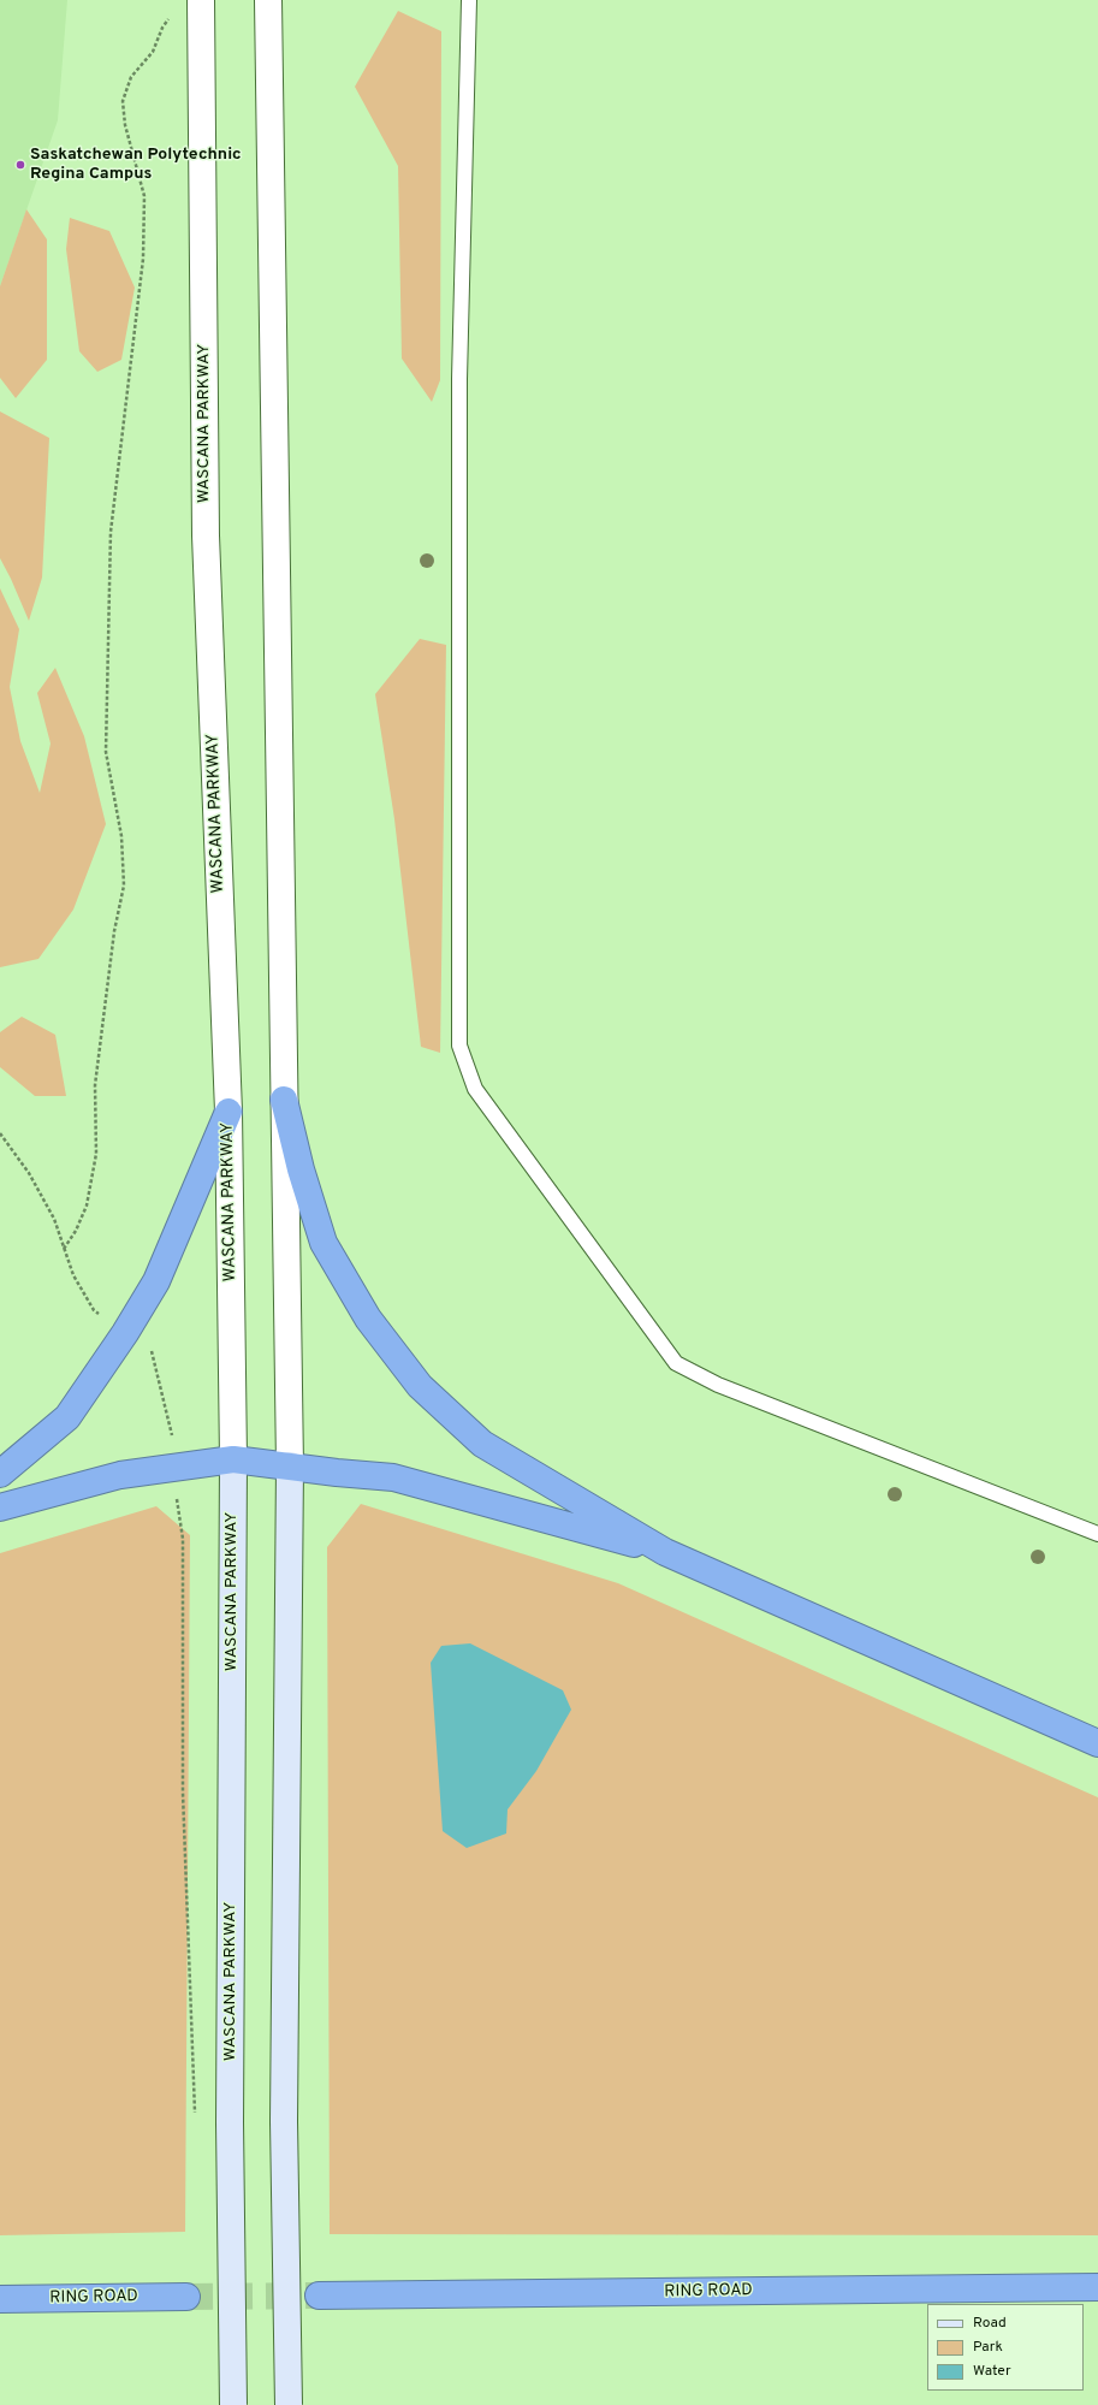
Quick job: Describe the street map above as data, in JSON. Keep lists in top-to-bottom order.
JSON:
{
  "streets": {
    "highway": ["RING ROAD"],
    "main road": ["WASCANA PARKWAY"]
  },
  "places": ["Saskatchewan Polytechnic Regina Campus"],
  "legend": ["Road", "Park", "Water"]
}
